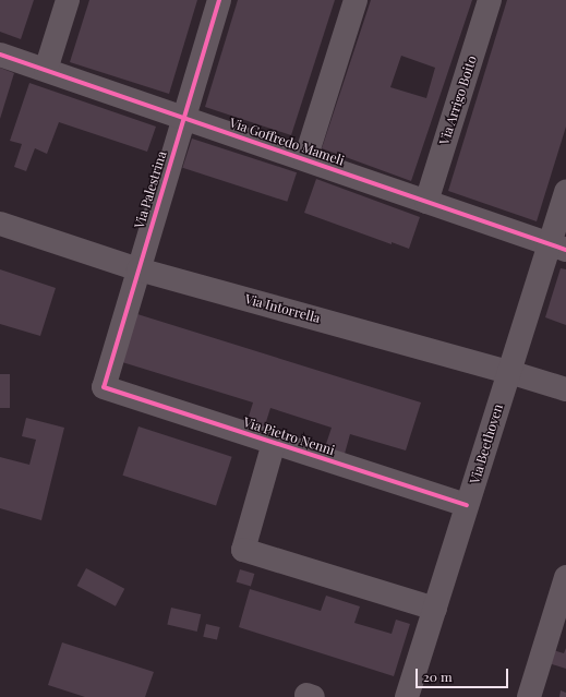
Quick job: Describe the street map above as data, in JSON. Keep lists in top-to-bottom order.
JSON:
{
  "streets": {
    "street": [
      "Via Arrigo Boito",
      "Via Goffredo Mameli",
      "Via Palestrina",
      "Via Intorrella",
      "Via Pietro Nenni",
      "Via Beethoven"
    ]
  },
  "crossings": [
    ["Via Arrigo Boito", "Via Goffredo Mameli"],
    ["Via Goffredo Mameli", "Via Palestrina"],
    ["Via Goffredo Mameli", "Via Beethoven"],
    ["Via Palestrina", "Via Intorrella"],
    ["Via Palestrina", "Via Pietro Nenni"],
    ["Via Intorrella", "Via Beethoven"],
    ["Via Pietro Nenni", "Via Beethoven"]
  ],
  "scale_bar": "20 m"
}
